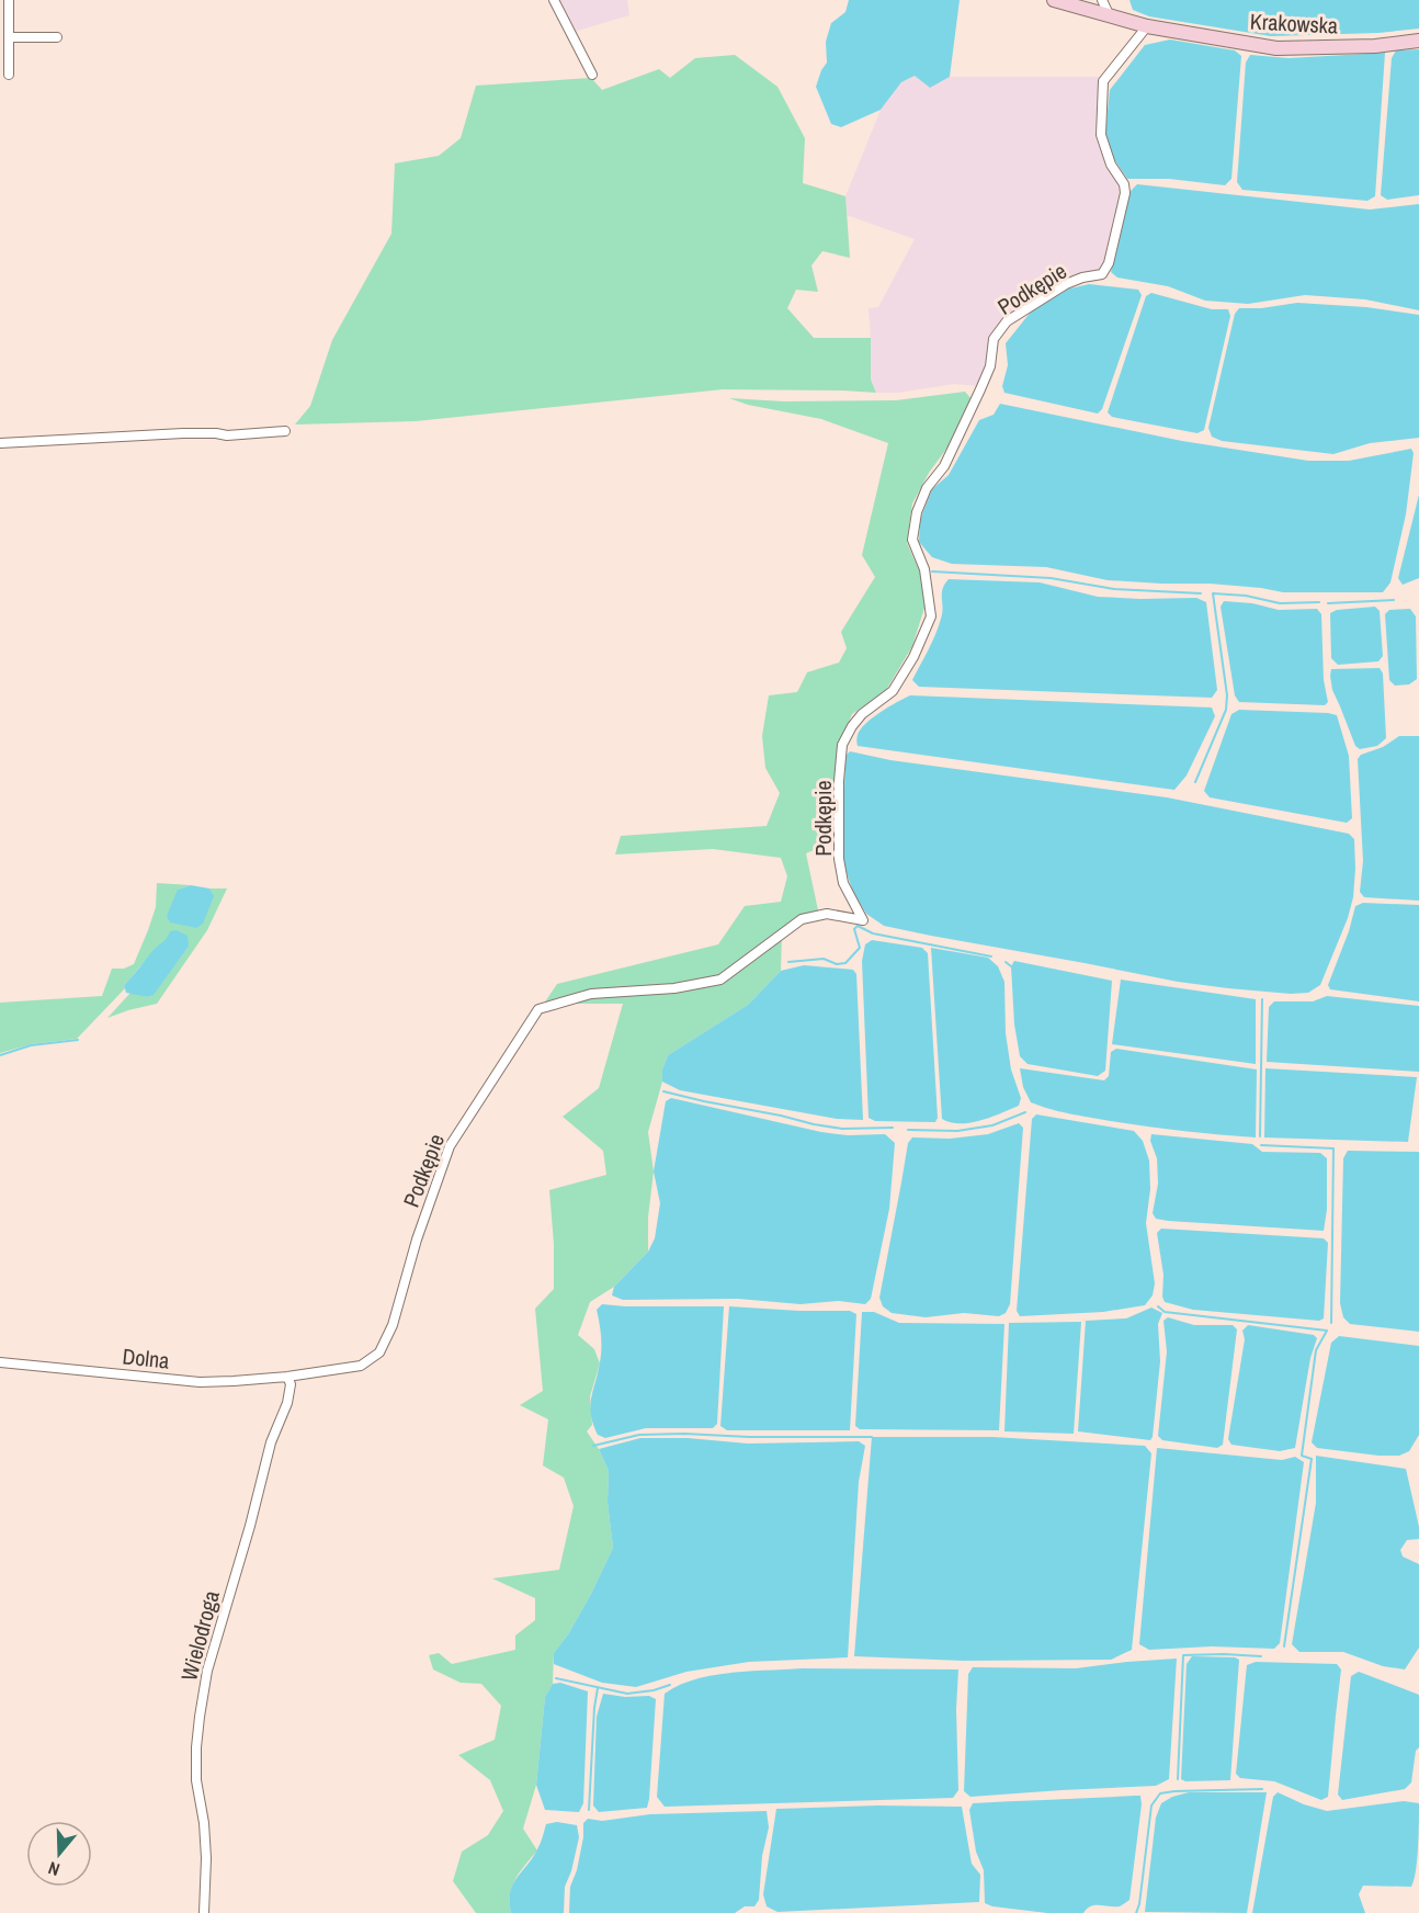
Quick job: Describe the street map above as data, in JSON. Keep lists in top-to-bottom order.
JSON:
{
  "streets": {
    "street": [
      "Krakowska",
      "Podkępie",
      "Dolna",
      "Wielodroga"
    ]
  },
  "crossings": [
    ["Krakowska", "Podkępie"],
    ["Podkępie", "Dolna"],
    ["Podkępie", "Wielodroga"],
    ["Dolna", "Wielodroga"]
  ],
  "north": "bottom"
}
